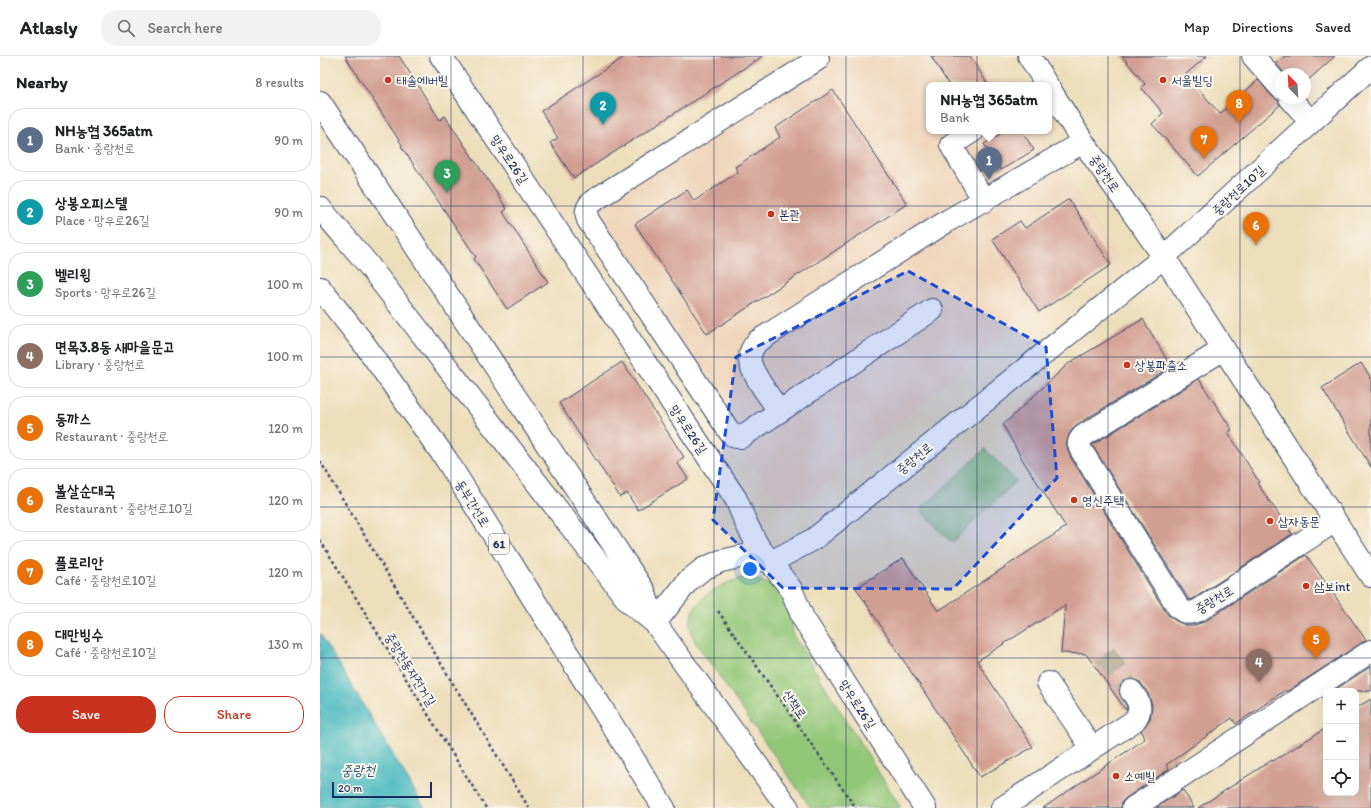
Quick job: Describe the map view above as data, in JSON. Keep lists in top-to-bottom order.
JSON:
{
  "streets": {
    "main road": [
      "망우로26길",
      "중랑천로",
      "중랑천로10길",
      "동부간선로",
      "61"
    ],
    "path": ["중랑천동자전거길", "산책로"]
  },
  "crossings": [
    ["망우로26길", "중랑천로"],
    ["중랑천로", "중랑천로10길"]
  ],
  "water": ["중랑천"],
  "places": [
    "태솔에버빌",
    "서울빌딩",
    "본관",
    "상봉파출소",
    "영신주택",
    "삽자동문",
    "삼보int",
    "소예빌"
  ],
  "scale_bar": "20 m",
  "north": "top left",
  "page": {
    "header": "Atlasly",
    "search": "Search here",
    "nav": ["Map", "Directions", "Saved"],
    "heading": ["Nearby", "8 results"],
    "popup": ["NH농협 365atm", "Bank"],
    "pins": [
      "8",
      "2",
      "7",
      "1",
      "3",
      "6",
      "5",
      "4"
    ],
    "list": [
      {
        "mark": "1",
        "name": "NH농협 365atm",
        "note": "Bank · 중랑천로",
        "value": "90 m"
      },
      {
        "mark": "2",
        "name": "상봉오피스텔",
        "note": "Place · 망우로26길",
        "value": "90 m"
      },
      {
        "mark": "3",
        "name": "벨리윙",
        "note": "Sports · 망우로26길",
        "value": "100 m"
      },
      {
        "mark": "4",
        "name": "면목3.8동 새마을문고",
        "note": "Library · 중랑천로",
        "value": "100 m"
      },
      {
        "mark": "5",
        "name": "동까스",
        "note": "Restaurant · 중랑천로",
        "value": "120 m"
      },
      {
        "mark": "6",
        "name": "볼살순대국",
        "note": "Restaurant · 중랑천로10길",
        "value": "120 m"
      },
      {
        "mark": "7",
        "name": "플로리안",
        "note": "Café · 중랑천로10길",
        "value": "120 m"
      },
      {
        "mark": "8",
        "name": "대만빙수",
        "note": "Café · 중랑천로10길",
        "value": "130 m"
      }
    ],
    "buttons": ["Save", "Share"],
    "map_buttons": ["+", "−"],
    "scale": "20 m"
  }
}
